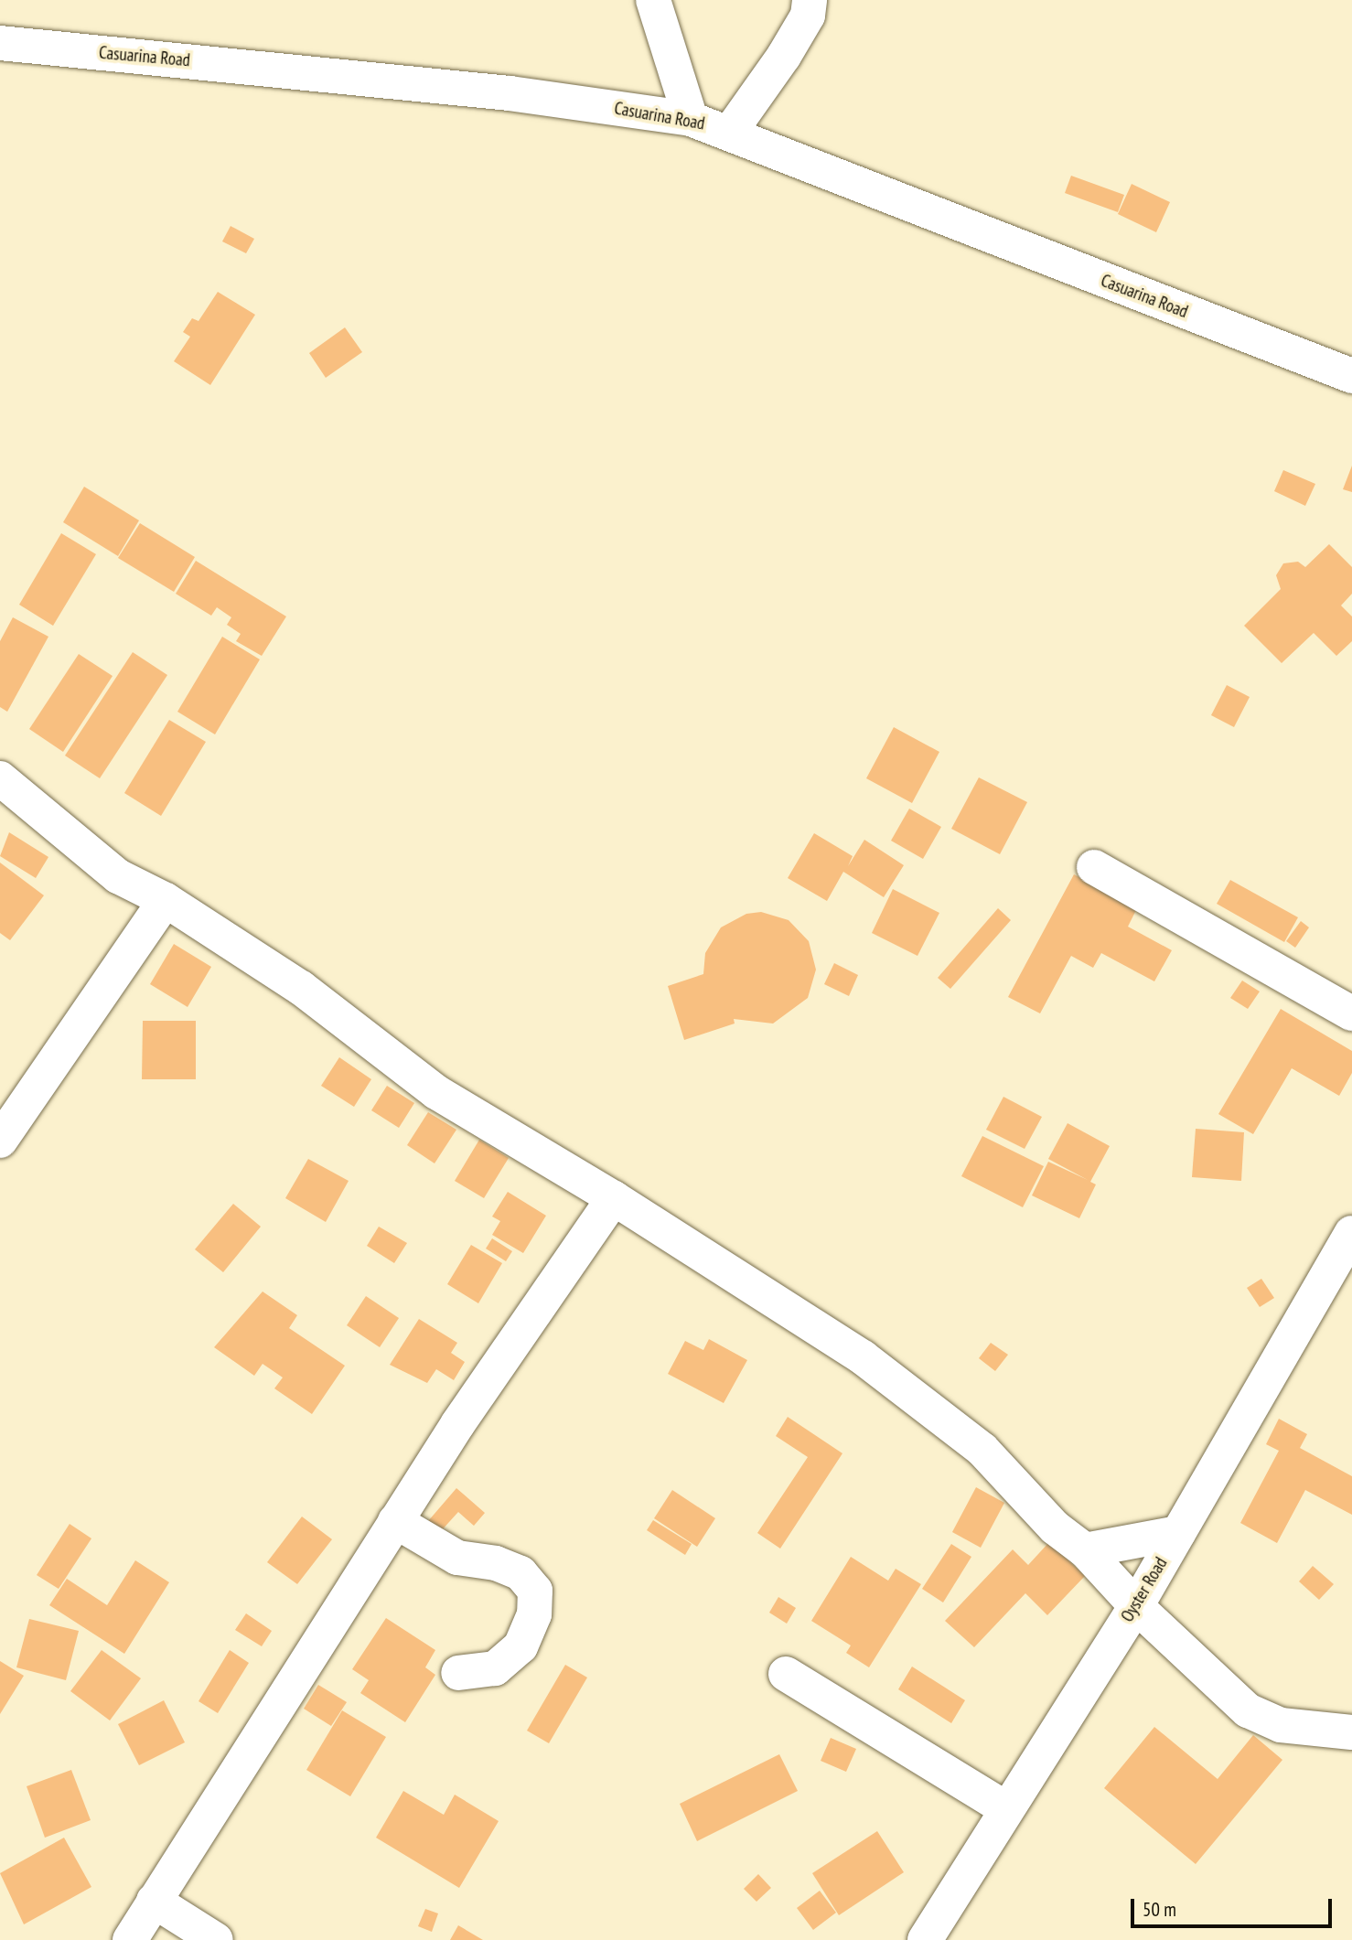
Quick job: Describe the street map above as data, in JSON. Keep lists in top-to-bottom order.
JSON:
{
  "streets": {
    "street": ["Casuarina Road", "Oyster Road"]
  },
  "scale_bar": "50 m"
}
